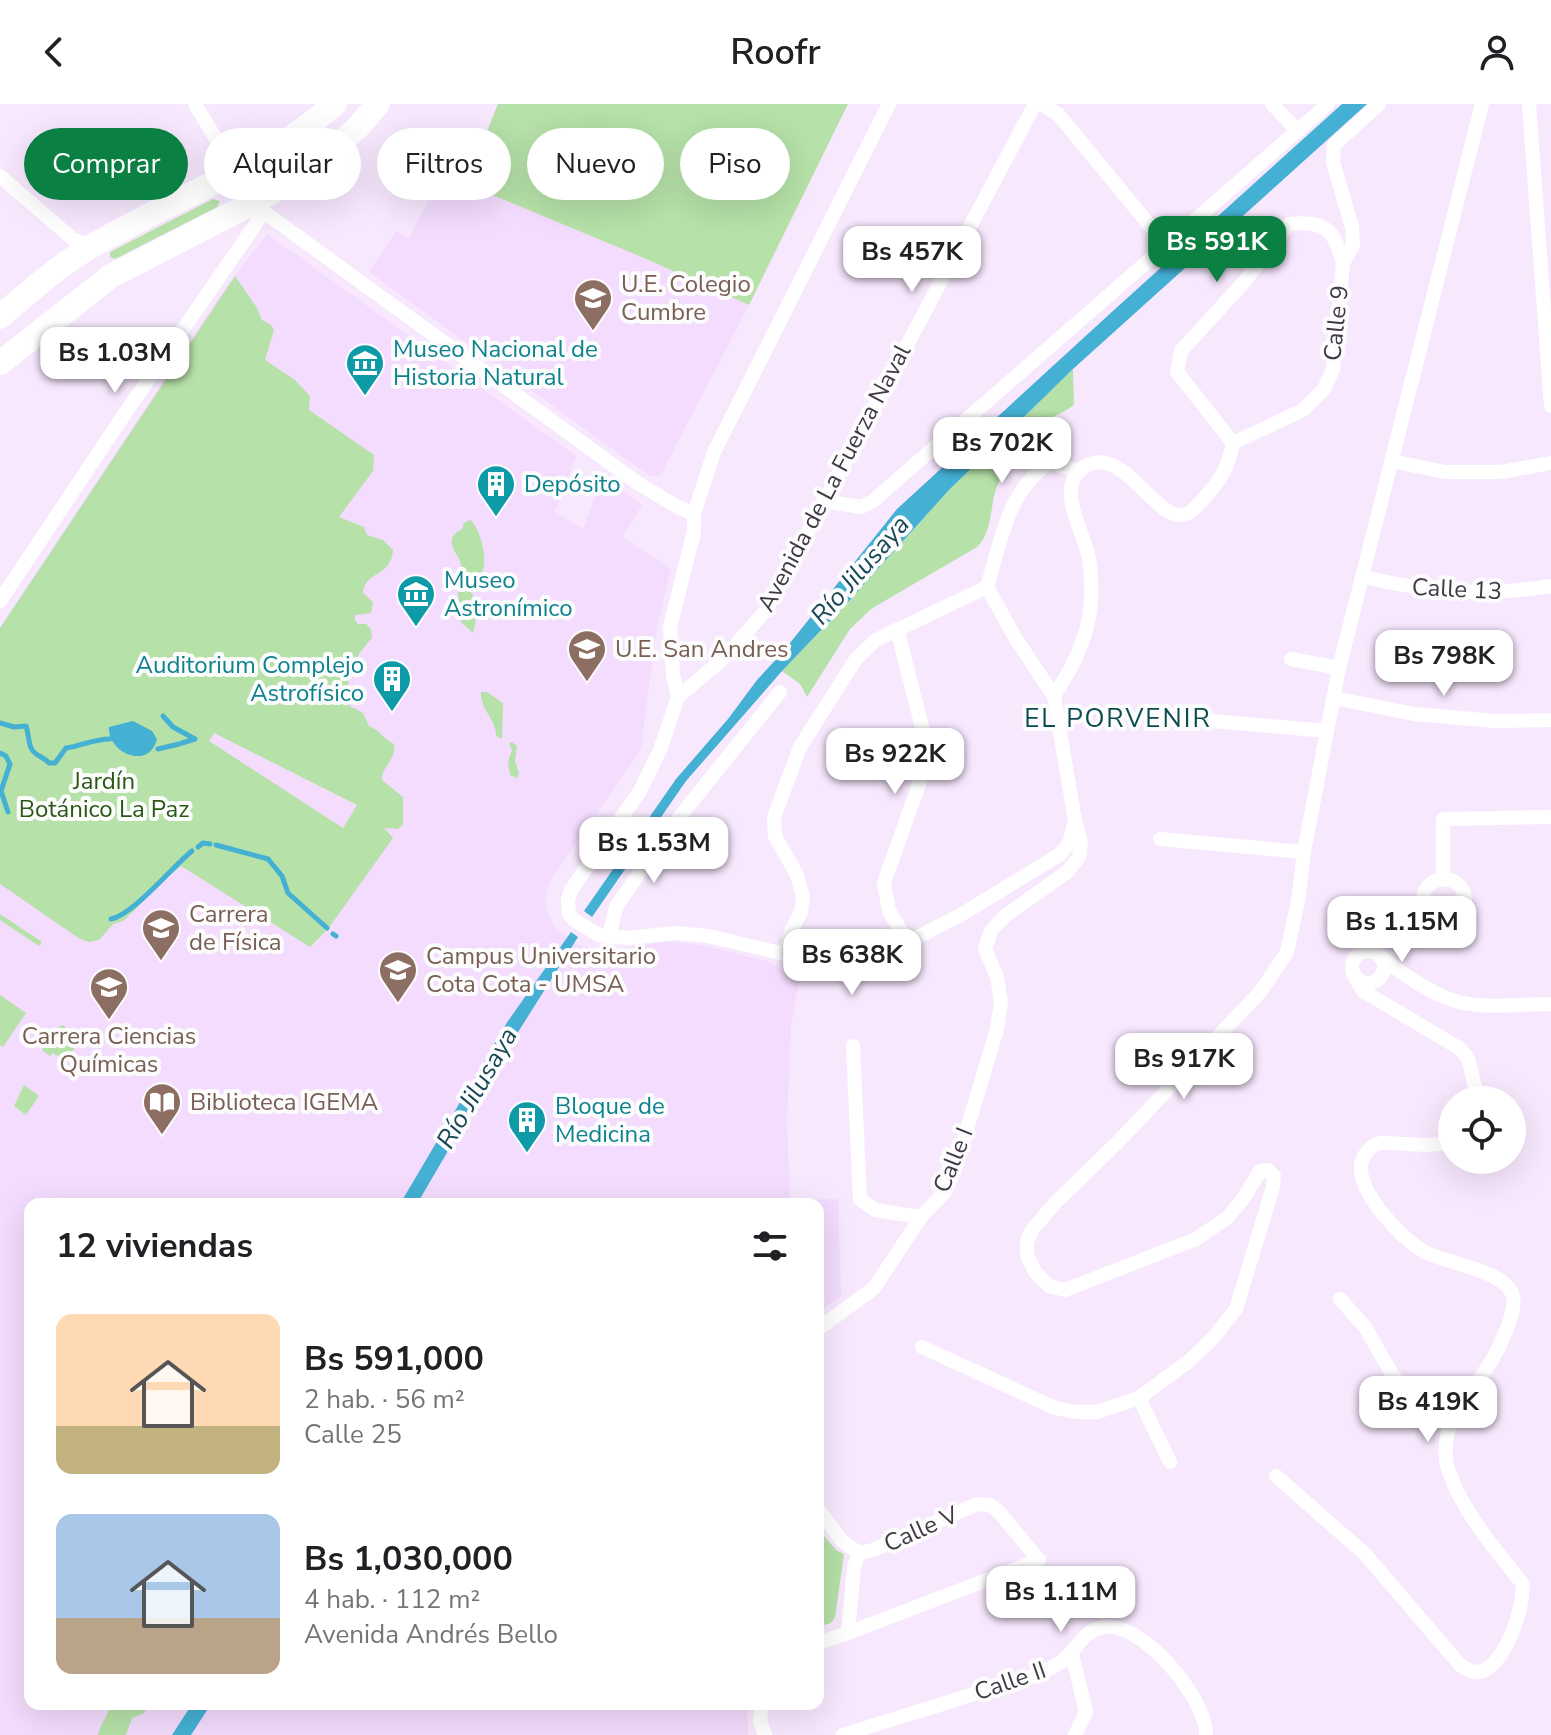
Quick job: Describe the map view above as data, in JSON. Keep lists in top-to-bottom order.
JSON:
{
  "streets": {
    "street": [
      "Calle 9",
      "Avenida de La Fuerza Naval",
      "Calle 13",
      "Calle I",
      "Calle V",
      "Calle II"
    ]
  },
  "districts": ["EL PORVENIR"],
  "water": ["Río Jilusaya"],
  "parks": ["Jardín Botánico La Paz"],
  "places": {
    "school or university": [
      "U.E. Colegio Cumbre",
      "U.E. San Andres",
      "Carrera de Física",
      "Campus Universitario Cota Cota - UMSA",
      "Carrera Ciencias Químicas"
    ],
    "museum": ["Museo Nacional de Historia Natural", "Museo Astronímico"],
    "building": ["Depósito", "Auditorium Complejo Astrofísico", "Bloque de Medicina"],
    "library": ["Biblioteca IGEMA"]
  },
  "page": {
    "header": "Roofr",
    "chip": [
      "Comprar",
      "Alquilar",
      "Filtros",
      "Nuevo",
      "Piso"
    ],
    "price": [
      "Bs 591K",
      "Bs 457K",
      "Bs 1.03M",
      "Bs 702K",
      "Bs 798K",
      "Bs 922K",
      "Bs 1.53M",
      "Bs 1.15M",
      "Bs 638K",
      "Bs 917K",
      "Bs 419K",
      "Bs 1.11M"
    ],
    "heading": "12 viviendas",
    "list": [
      {
        "name": "Bs 591,000",
        "note": "2 hab. · 56 m² · Calle 25"
      },
      {
        "name": "Bs 1,030,000",
        "note": "4 hab. · 112 m² · Avenida Andrés Bello"
      }
    ]
  }
}
